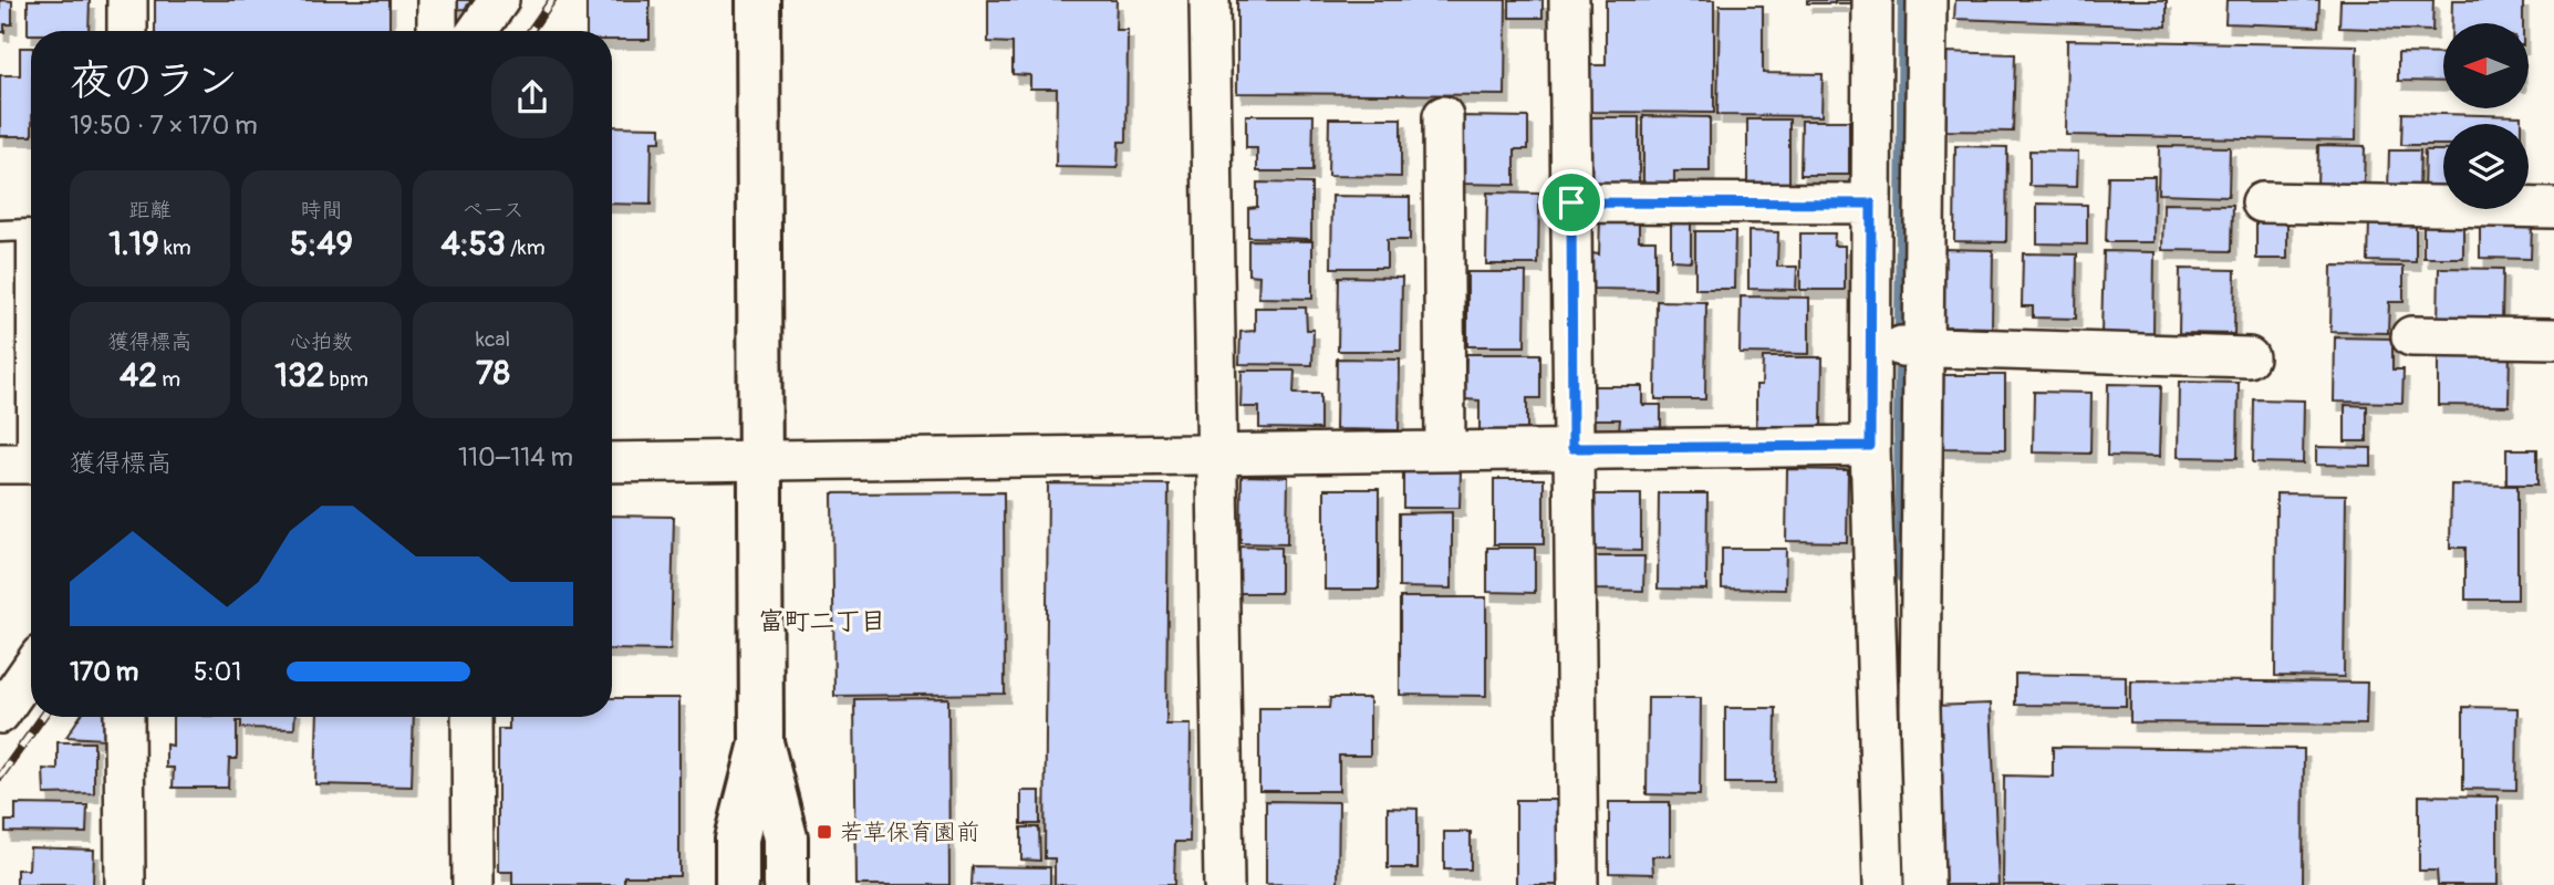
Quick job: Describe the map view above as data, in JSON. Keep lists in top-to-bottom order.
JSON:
{
  "districts": ["富町二丁目"],
  "places": {
    "transit": ["若草保育園前"]
  },
  "north": "left",
  "page": {
    "heading": ["夜のラン", "19:50 · 7 × 170 m"],
    "stats": [
      ["距離", "1.19 km"],
      ["時間", "5:49"],
      ["ペース", "4:53 /km"],
      ["獲得標高", "42 m"],
      ["心拍数", "132 bpm"],
      ["kcal", "78"]
    ],
    "chart": ["獲得標高", "110–114 m"],
    "list": [
      {
        "name": "170 m",
        "note": "5:01"
      }
    ]
  }
}
